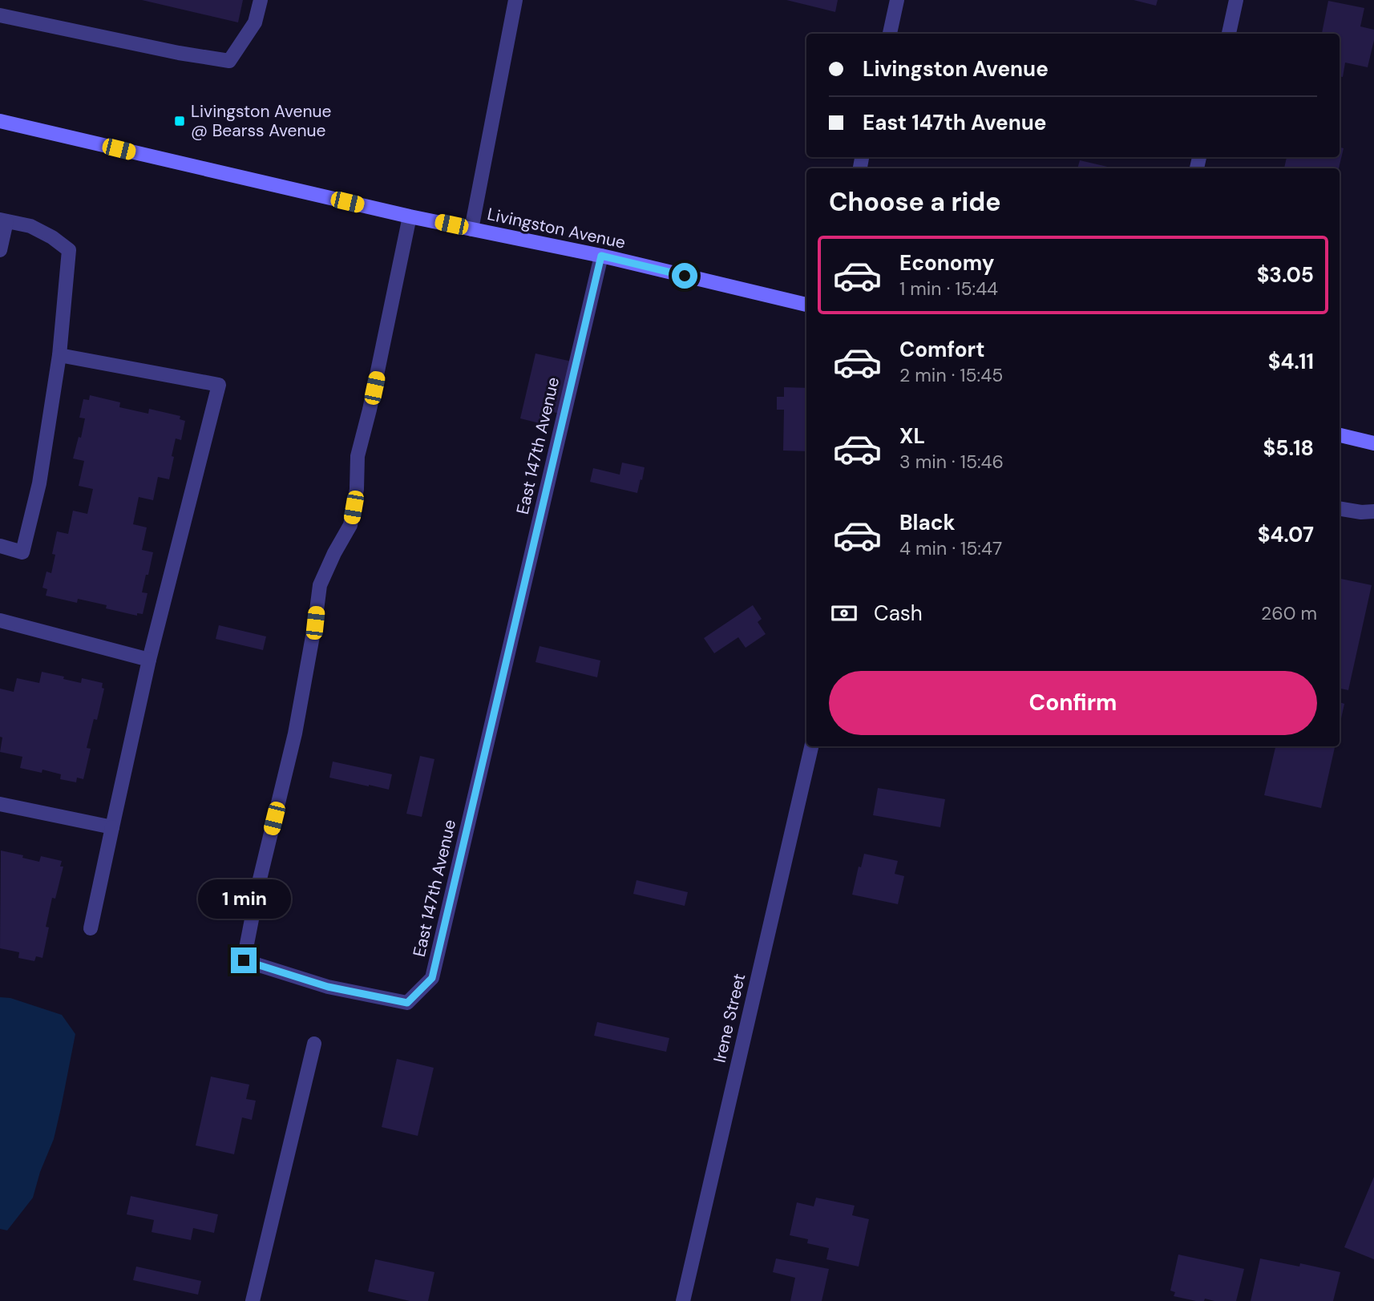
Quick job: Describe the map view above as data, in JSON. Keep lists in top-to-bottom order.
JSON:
{
  "streets": {
    "street": ["Livingston Avenue", "East 147th Avenue", "Irene Street"]
  },
  "crossings": [
    ["Livingston Avenue", "East 147th Avenue"]
  ],
  "places": {
    "transit": ["Livingston Avenue @ Bearss Avenue"]
  },
  "page": {
    "banner": ["Livingston Avenue", "East 147th Avenue"],
    "heading": "Choose a ride",
    "list": [
      {
        "name": "Economy",
        "note": "1 min · 15:44",
        "value": "$3.05"
      },
      {
        "name": "Comfort",
        "note": "2 min · 15:45",
        "value": "$4.11"
      },
      {
        "name": "XL",
        "note": "3 min · 15:46",
        "value": "$5.18"
      },
      {
        "name": "Black",
        "note": "4 min · 15:47",
        "value": "$4.07"
      }
    ],
    "pay": ["Cash", "260 m"],
    "buttons": "Confirm",
    "bubble": "1 min"
  }
}
